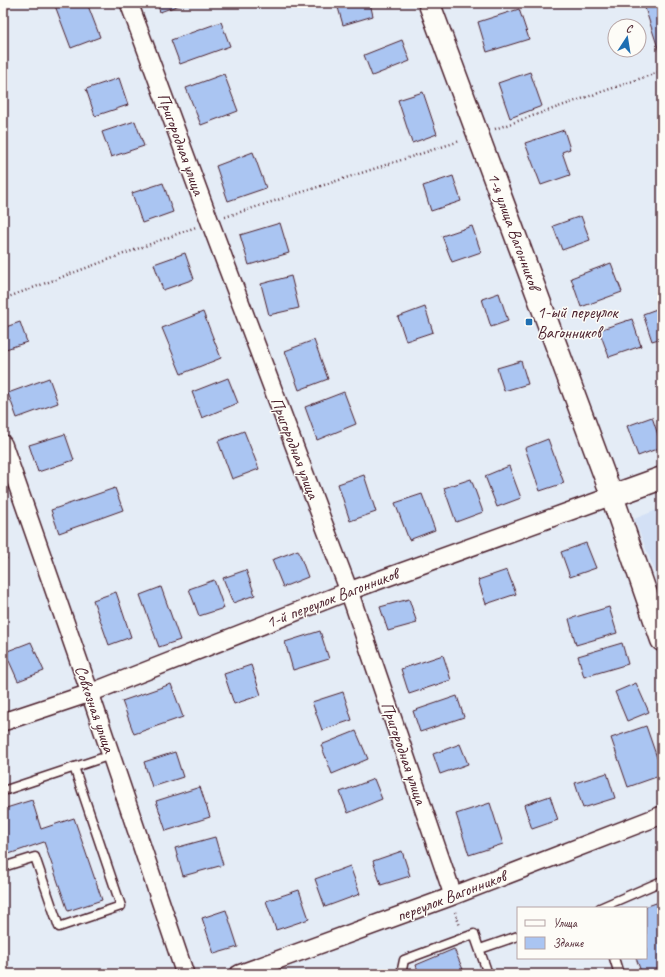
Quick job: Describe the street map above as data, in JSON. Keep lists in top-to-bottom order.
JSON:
{
  "streets": {
    "main road": ["1-я улица Вагонников", "1-й переулок Вагонников"],
    "street": ["Пригородная улица", "Совхозная улица", "переулок Вагонников"]
  },
  "crossings": [
    ["Пригородная улица", "1-й переулок Вагонников"],
    ["Пригородная улица", "переулок Вагонников"],
    ["1-я улица Вагонников", "1-й переулок Вагонников"],
    ["1-й переулок Вагонников", "Совхозная улица"]
  ],
  "places": {
    "transit": ["1-ый переулок Вагонников"]
  },
  "legend": ["Улица", "Здание"],
  "north": "top"
}
